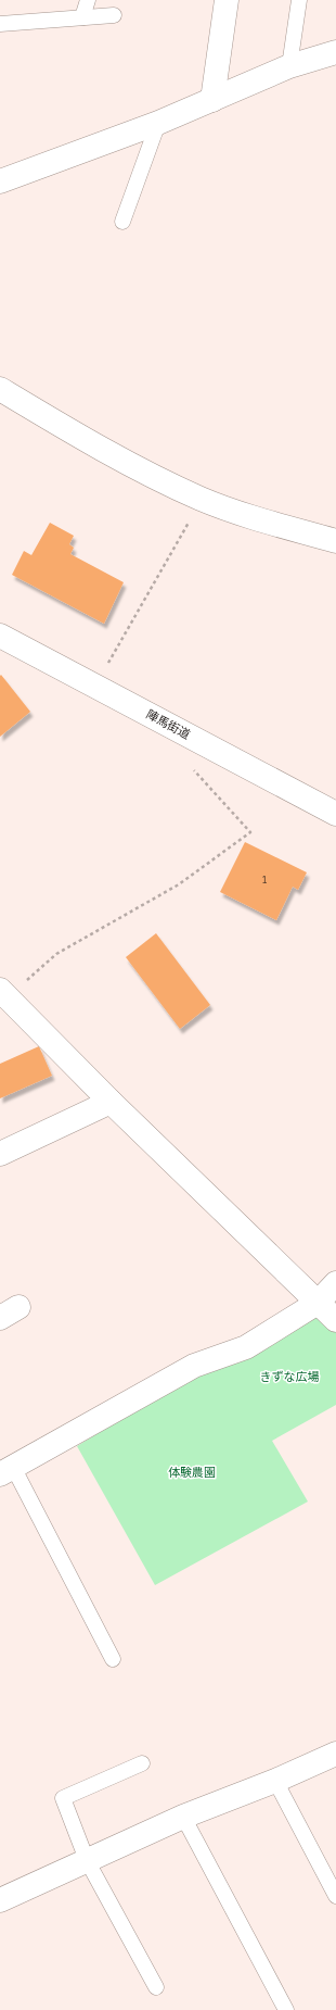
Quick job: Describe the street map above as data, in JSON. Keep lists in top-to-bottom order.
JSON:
{
  "streets": {
    "street": ["陣馬街道"]
  },
  "parks": ["きずな広場", "体験農園"],
  "house_numbers": ["1"]
}
